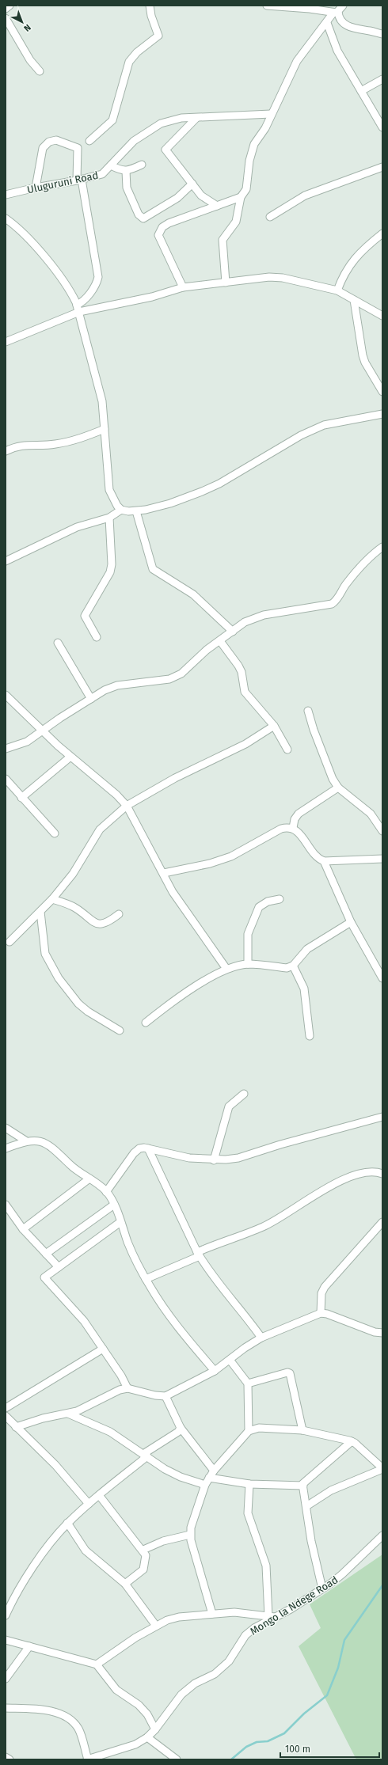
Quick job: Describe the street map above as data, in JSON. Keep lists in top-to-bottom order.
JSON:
{
  "streets": {
    "street": ["Uluguruni Road", "Mongo la Ndege Road"]
  },
  "scale_bar": "100 m",
  "north": "bottom right"
}
